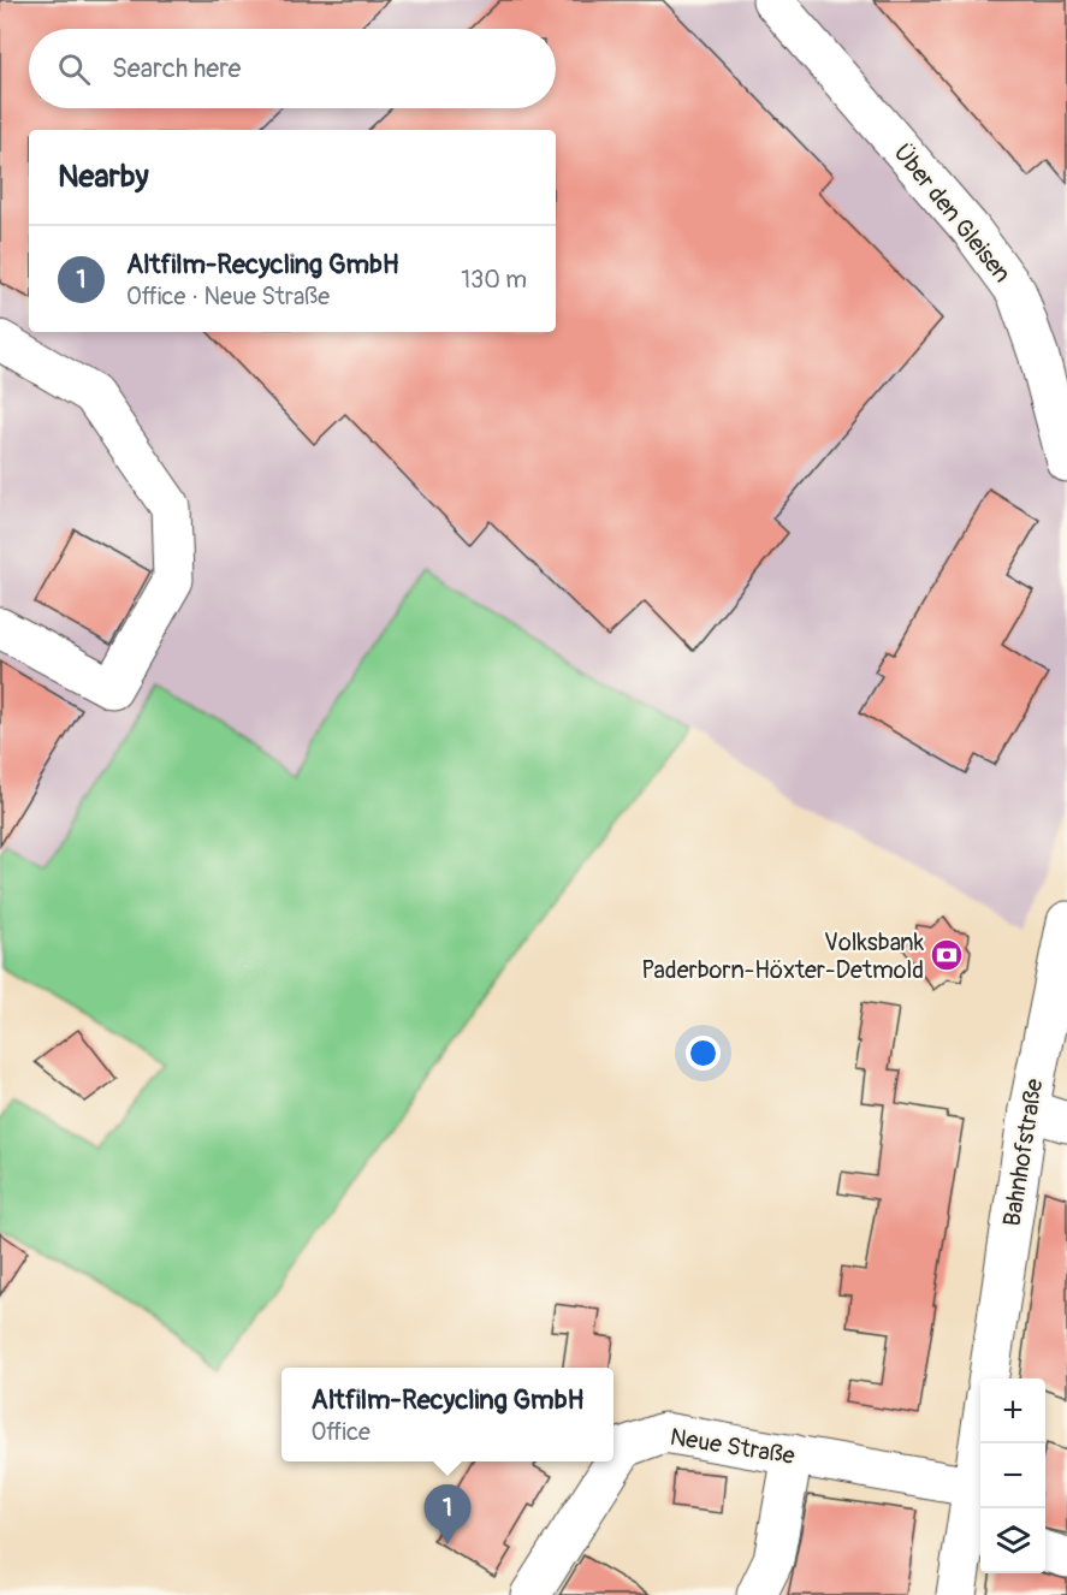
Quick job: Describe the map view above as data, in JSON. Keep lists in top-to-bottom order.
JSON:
{
  "streets": {
    "street": ["Über den Gleisen", "Bahnhofstraße", "Neue Straße"]
  },
  "places": {
    "bank": ["Volksbank Paderborn-Höxter-Detmold"]
  },
  "page": {
    "search": "Search here",
    "heading": "Nearby",
    "list": [
      {
        "mark": "1",
        "name": "Altfilm-Recycling GmbH",
        "note": "Office · Neue Straße",
        "value": "130 m"
      }
    ],
    "popup": ["Altfilm-Recycling GmbH", "Office"],
    "map_buttons": ["+", "−"],
    "pins": "1"
  }
}
